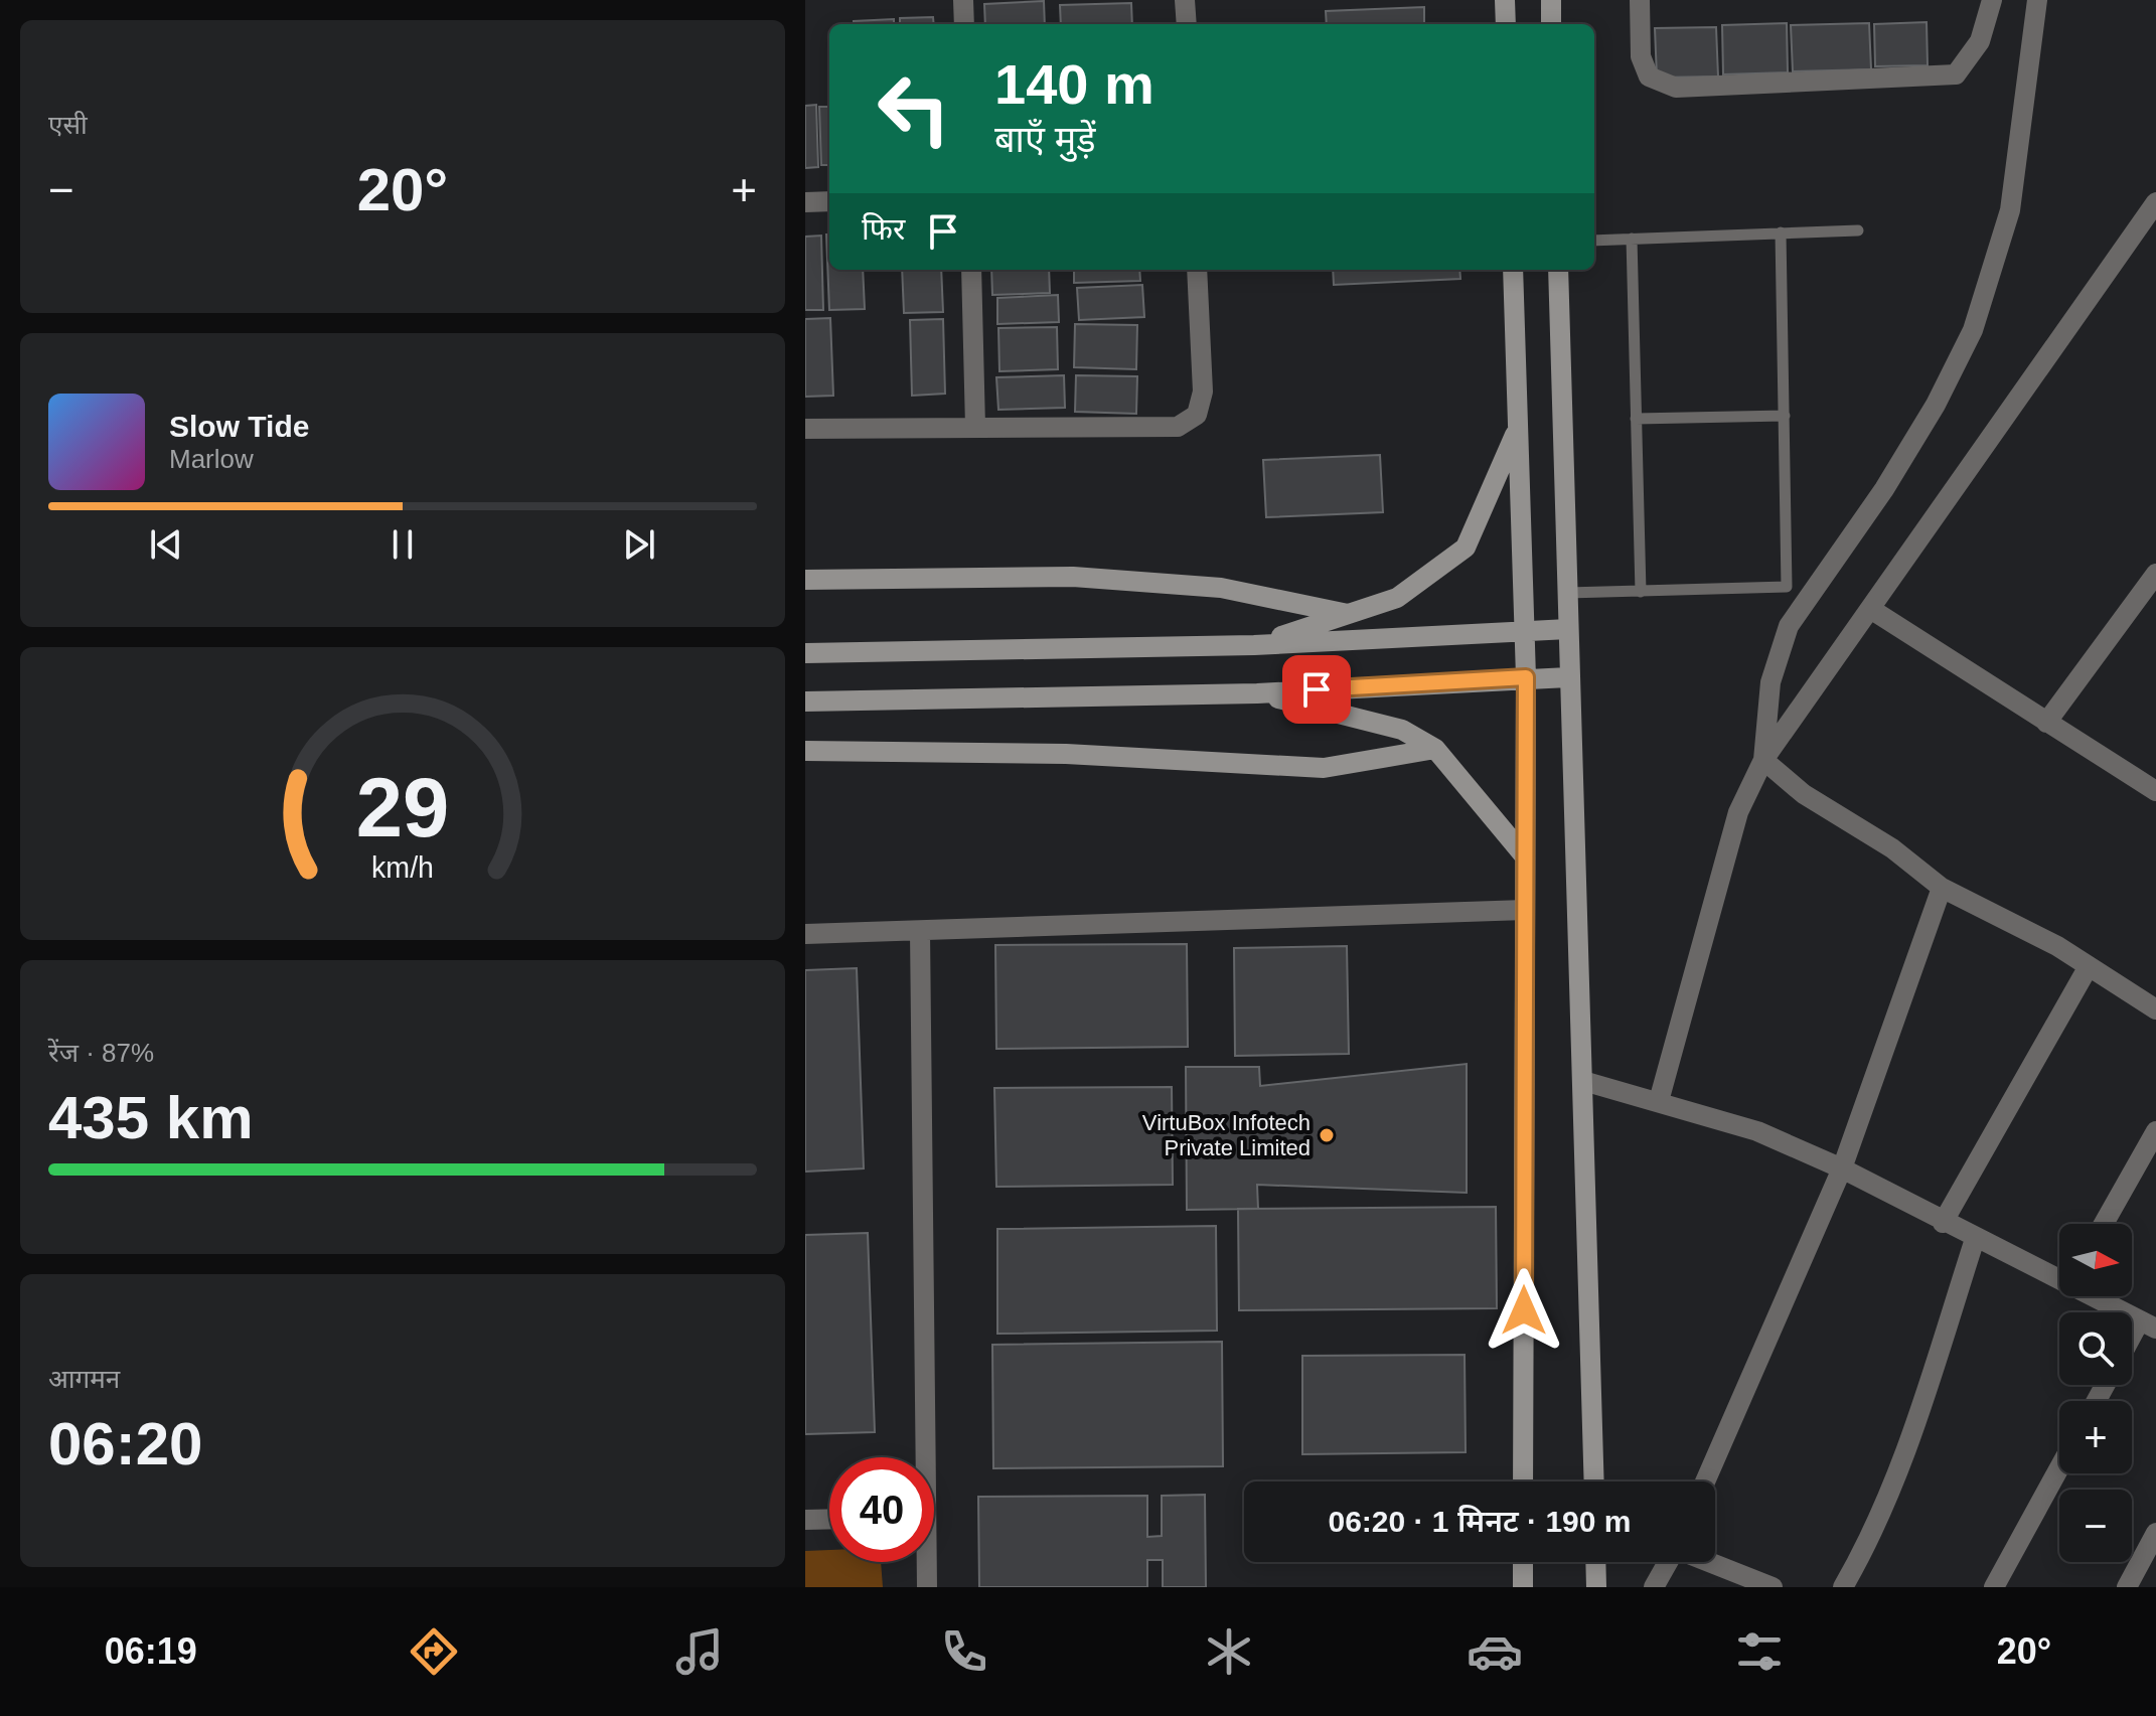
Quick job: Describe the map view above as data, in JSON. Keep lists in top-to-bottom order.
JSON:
{
  "places": ["VirtuBox Infotech Private Limited"],
  "north": "right",
  "page": {
    "tile": [
      "एसी",
      ["रेंज · 87%", "435 km"],
      ["आगमन", "06:20"]
    ],
    "turn": ["140 m", "बाएँ मुड़ें"],
    "heat": ["−", "20°", "+"],
    "then": "फिर",
    "song": ["Slow Tide", "Marlow"],
    "map_buttons": ["+", "−"],
    "limit": "40",
    "trip": "06:20 · 1 मिनट · 190 m",
    "tabs": ["06:19", "20°"],
    "gauge": ["29", "km/h"]
  }
}
